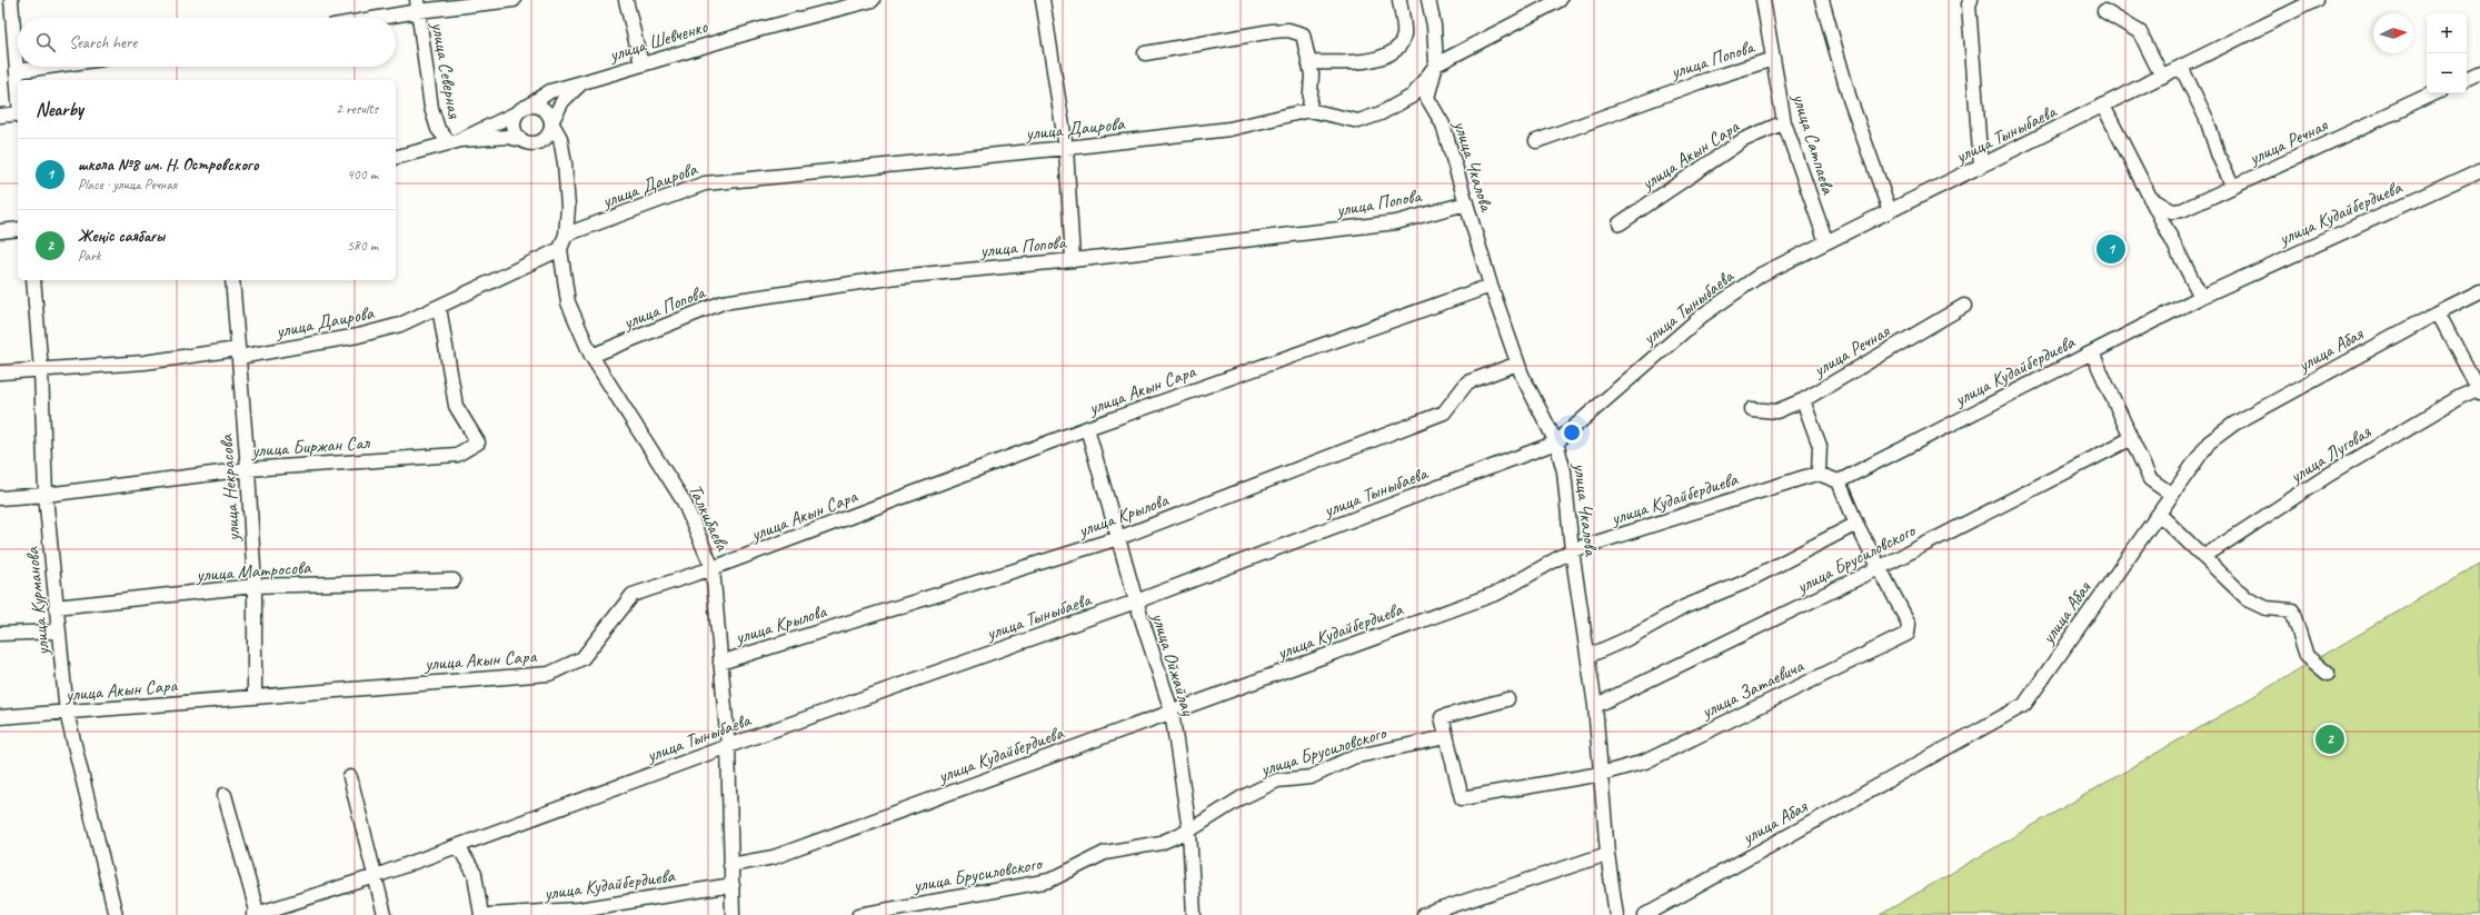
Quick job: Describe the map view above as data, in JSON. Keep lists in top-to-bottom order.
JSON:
{
  "streets": {
    "street": [
      "улица Шевченко",
      "улица Попова",
      "улица Северная",
      "улица Даирова",
      "улица Тыныбаева",
      "улица Речная",
      "улица Сатпаева",
      "улица Акын Сара",
      "улица Чкалова",
      "улица Кудайбердиева",
      "улица Абая",
      "улица Биржан Сал",
      "улица Луговая",
      "улица Некрасова",
      "улица Крылова",
      "Талкибаева",
      "улица Брусиловского",
      "улица Матросова",
      "улица Курманова",
      "улица Ойжайлау",
      "улица Затаевича"
    ]
  },
  "crossings": [
    ["улица Шевченко", "Талкибаева"],
    ["улица Попова", "улица Сатпаева"],
    ["улица Попова", "улица Чкалова"],
    ["улица Попова", "Талкибаева"],
    ["улица Даирова", "улица Чкалова"],
    ["улица Даирова", "улица Биржан Сал"],
    ["улица Даирова", "улица Некрасова"],
    ["улица Даирова", "Талкибаева"],
    ["улица Даирова", "улица Курманова"],
    ["улица Тыныбаева", "улица Сатпаева"],
    ["улица Тыныбаева", "улица Чкалова"],
    ["улица Тыныбаева", "Талкибаева"],
    ["улица Тыныбаева", "улица Ойжайлау"],
    ["улица Сатпаева", "улица Акын Сара"],
    ["улица Акын Сара", "улица Чкалова"],
    ["улица Акын Сара", "улица Некрасова"],
    ["улица Акын Сара", "Талкибаева"],
    ["улица Акын Сара", "улица Курманова"],
    ["улица Акын Сара", "улица Ойжайлау"],
    ["улица Чкалова", "улица Кудайбердиева"],
    ["улица Чкалова", "улица Крылова"],
    ["улица Чкалова", "улица Брусиловского"],
    ["улица Чкалова", "улица Затаевича"],
    ["улица Кудайбердиева", "Талкибаева"],
    ["улица Кудайбердиева", "улица Ойжайлау"],
    ["улица Биржан Сал", "улица Некрасова"],
    ["улица Биржан Сал", "улица Курманова"],
    ["улица Некрасова", "улица Матросова"],
    ["улица Крылова", "Талкибаева"],
    ["улица Крылова", "улица Ойжайлау"],
    ["улица Брусиловского", "улица Ойжайлау"],
    ["улица Брусиловского", "улица Затаевича"],
    ["улица Матросова", "улица Курманова"]
  ],
  "north": "right",
  "page": {
    "map_buttons": ["+", "−"],
    "search": "Search here",
    "heading": ["Nearby", "2 results"],
    "list": [
      {
        "mark": "1",
        "name": "школа №8 им. Н. Островского",
        "note": "Place · улица Речная",
        "value": "400 m"
      },
      {
        "mark": "2",
        "name": "Жеңіс саябағы",
        "note": "Park",
        "value": "580 m"
      }
    ],
    "pins": ["1", "2"]
  }
}
